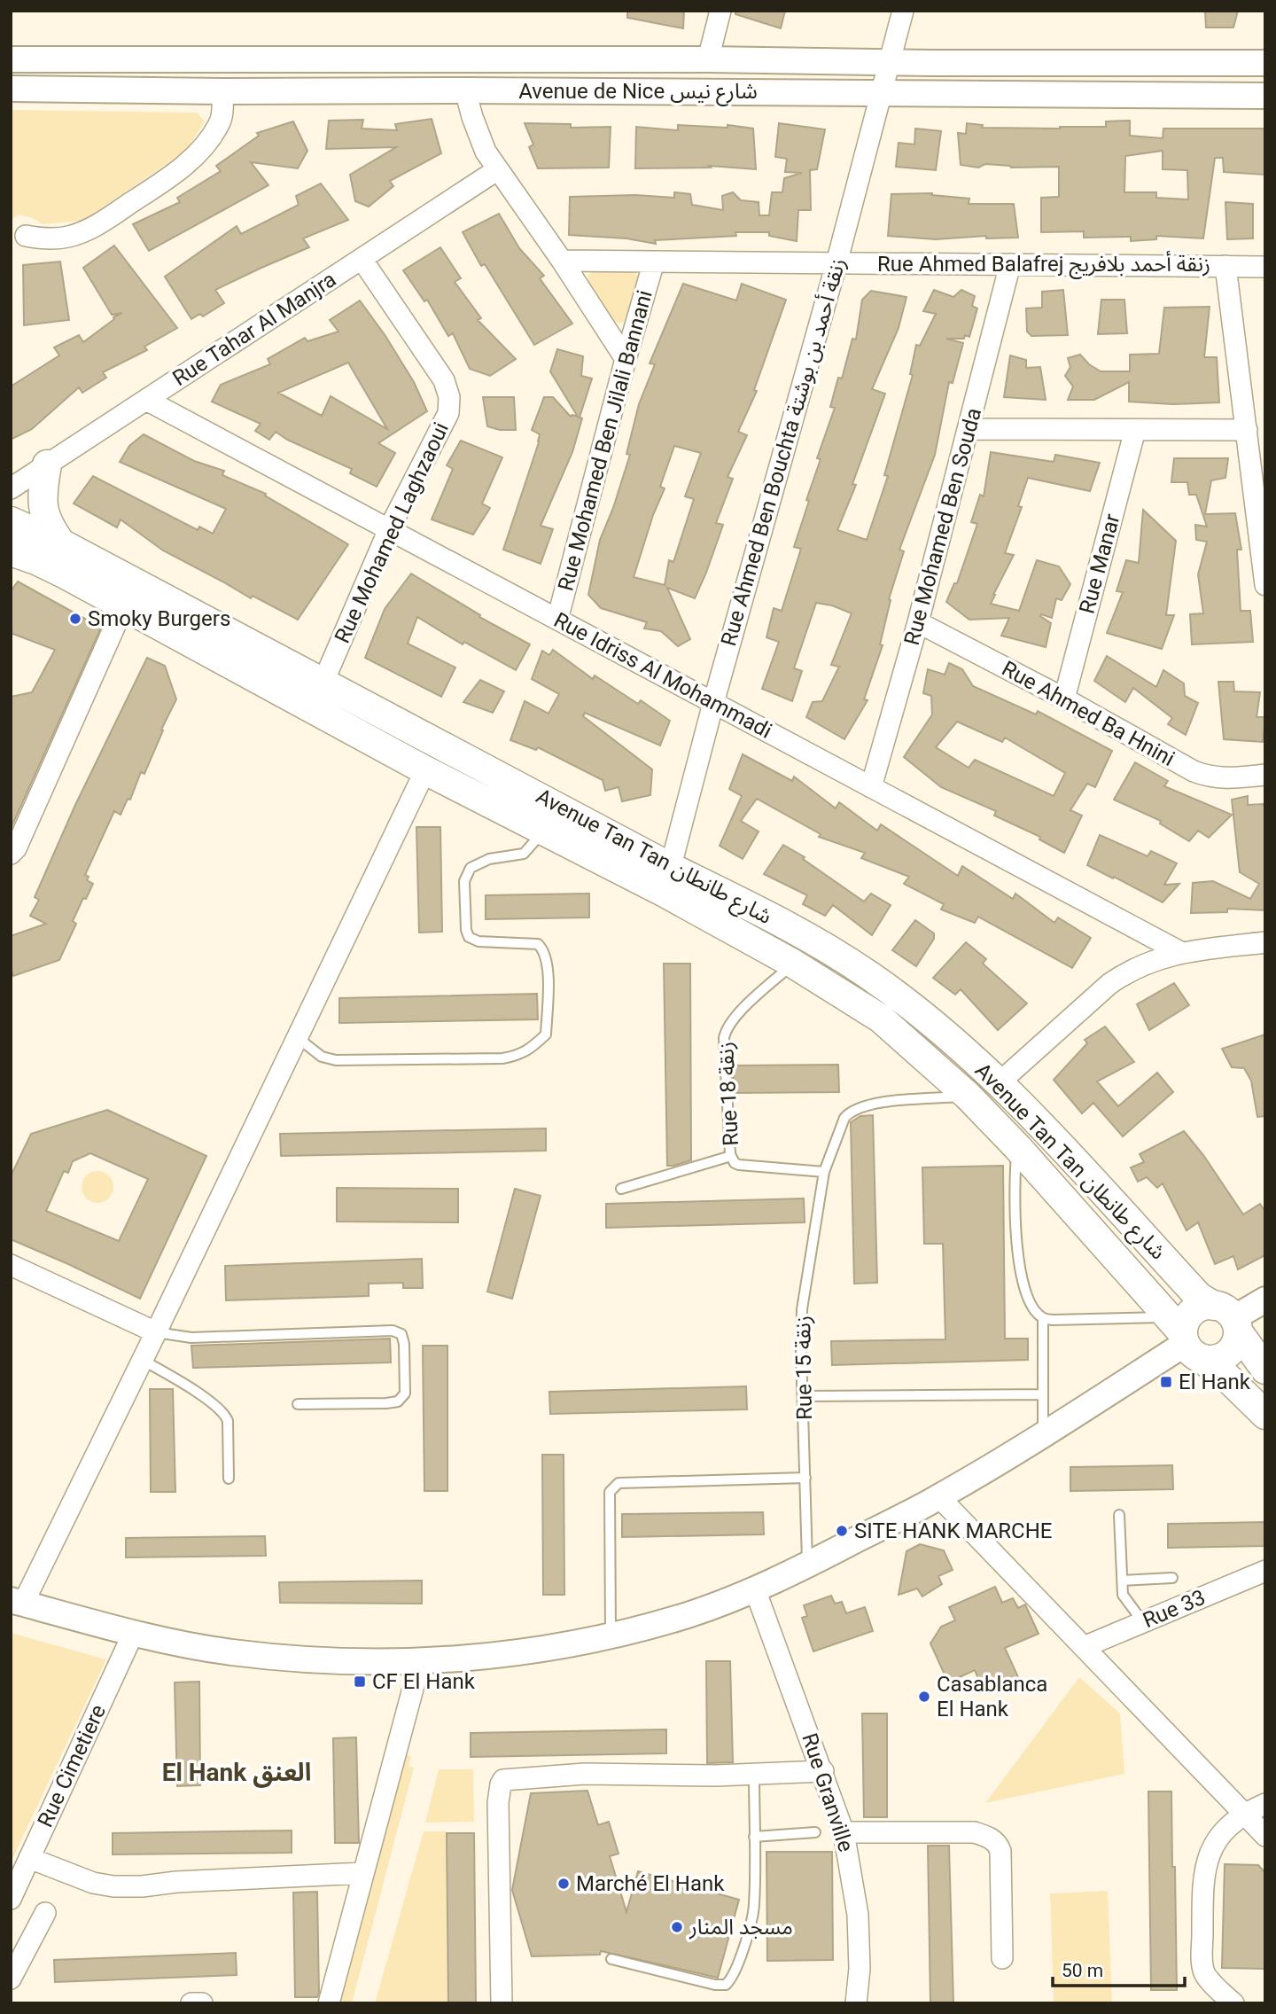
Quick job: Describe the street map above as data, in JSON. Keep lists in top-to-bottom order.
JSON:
{
  "streets": {
    "main road": ["Avenue Tan Tan شارع طانطان"],
    "street": [
      "Avenue de Nice شارع نيس",
      "Rue Ahmed Balafrej زنقة أحمد بلافريج",
      "Rue Tahar Al Manjra",
      "Rue Mohamed Ben Jilali Bannani",
      "Rue Ahmed Ben Bouchta زنقة أحمد بن بوشتة",
      "Rue Mohamed Ben Souda",
      "Rue Mohamed Laghzaoui",
      "Rue Manar",
      "Rue Idriss Al Mohammadi",
      "Rue Ahmed Ba Hnini",
      "Rue 33",
      "Rue Cimetiere",
      "Rue Granville"
    ],
    "lane": ["Rue 18 زنقة", "Rue 15 زنقة"]
  },
  "crossings": [
    ["Avenue de Nice شارع نيس", "Rue Ahmed Ben Bouchta زنقة أحمد بن بوشتة"],
    ["Rue Ahmed Balafrej زنقة أحمد بلافريج", "Rue Mohamed Ben Jilali Bannani"],
    ["Rue Ahmed Balafrej زنقة أحمد بلافريج", "Rue Ahmed Ben Bouchta زنقة أحمد بن بوشتة"],
    ["Rue Ahmed Balafrej زنقة أحمد بلافريج", "Rue Mohamed Ben Souda"],
    ["Rue Tahar Al Manjra", "Rue Mohamed Laghzaoui"],
    ["Rue Tahar Al Manjra", "Rue Idriss Al Mohammadi"],
    ["Rue Mohamed Ben Jilali Bannani", "Rue Idriss Al Mohammadi"],
    ["Rue Ahmed Ben Bouchta زنقة أحمد بن بوشتة", "Rue Idriss Al Mohammadi"],
    ["Rue Ahmed Ben Bouchta زنقة أحمد بن بوشتة", "Avenue Tan Tan شارع طانطان"],
    ["Rue Mohamed Ben Souda", "Rue Idriss Al Mohammadi"],
    ["Rue Mohamed Ben Souda", "Rue Ahmed Ba Hnini"],
    ["Rue Mohamed Laghzaoui", "Rue Idriss Al Mohammadi"],
    ["Rue Mohamed Laghzaoui", "Avenue Tan Tan شارع طانطان"],
    ["Rue Manar", "Rue Ahmed Ba Hnini"],
    ["Avenue Tan Tan شارع طانطان", "Rue 18 زنقة"],
    ["Avenue Tan Tan شارع طانطان", "Rue 15 زنقة"],
    ["Rue 18 زنقة", "Rue 15 زنقة"]
  ],
  "districts": ["El Hank العنق"],
  "places": {
    "other": [
      "Smoky Burgers",
      "SITE HANK MARCHE",
      "Casablanca El Hank",
      "Marché El Hank",
      "مسجد المنار"
    ],
    "transit": ["El Hank", "CF El Hank"]
  },
  "scale_bar": "50 m"
}
